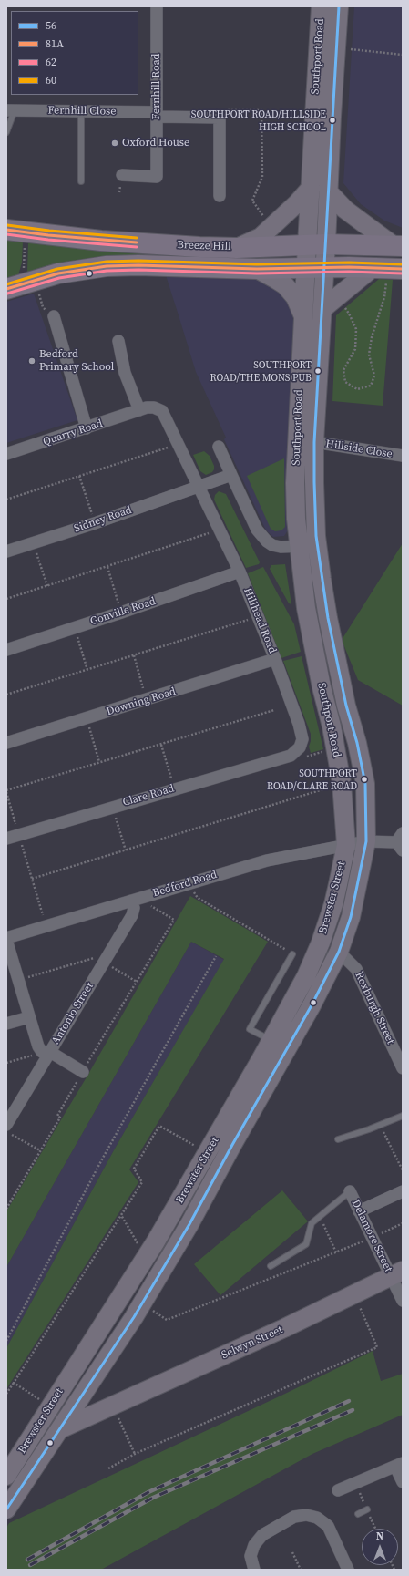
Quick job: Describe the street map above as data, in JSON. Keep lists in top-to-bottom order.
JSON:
{
  "streets": {
    "highway": ["Breeze Hill"],
    "main road": ["Southport Road", "Brewster Street", "Selwyn Street"],
    "street": [
      "Fernhill Road",
      "Fernhill Close",
      "Quarry Road",
      "Hillside Close",
      "Sidney Road",
      "Gonville Road",
      "Hillhead Road",
      "Downing Road",
      "Clare Road",
      "Bedford Road",
      "Roxburgh Street",
      "Antonio Street",
      "Delamore Street"
    ]
  },
  "crossings": [
    ["Southport Road", "Breeze Hill"],
    ["Southport Road", "Hillside Close"],
    ["Southport Road", "Bedford Road"],
    ["Southport Road", "Brewster Street"],
    ["Fernhill Road", "Fernhill Close"],
    ["Quarry Road", "Hillhead Road"],
    ["Sidney Road", "Hillhead Road"],
    ["Gonville Road", "Hillhead Road"],
    ["Hillhead Road", "Downing Road"],
    ["Hillhead Road", "Clare Road"],
    ["Bedford Road", "Brewster Street"],
    ["Bedford Road", "Antonio Street"],
    ["Brewster Street", "Roxburgh Street"],
    ["Brewster Street", "Selwyn Street"],
    ["Delamore Street", "Selwyn Street"]
  ],
  "places": [
    "SOUTHPORT ROAD/HILLSIDE HIGH SCHOOL",
    "Oxford House",
    "Bedford Primary School",
    "SOUTHPORT ROAD/THE MONS PUB",
    "SOUTHPORT ROAD/CLARE ROAD"
  ],
  "lines": [
    "transit line 56",
    "transit line 60",
    "transit line 81A",
    "transit line 62"
  ],
  "legend": [
    "56",
    "81A",
    "62",
    "60"
  ],
  "north": "top"
}
